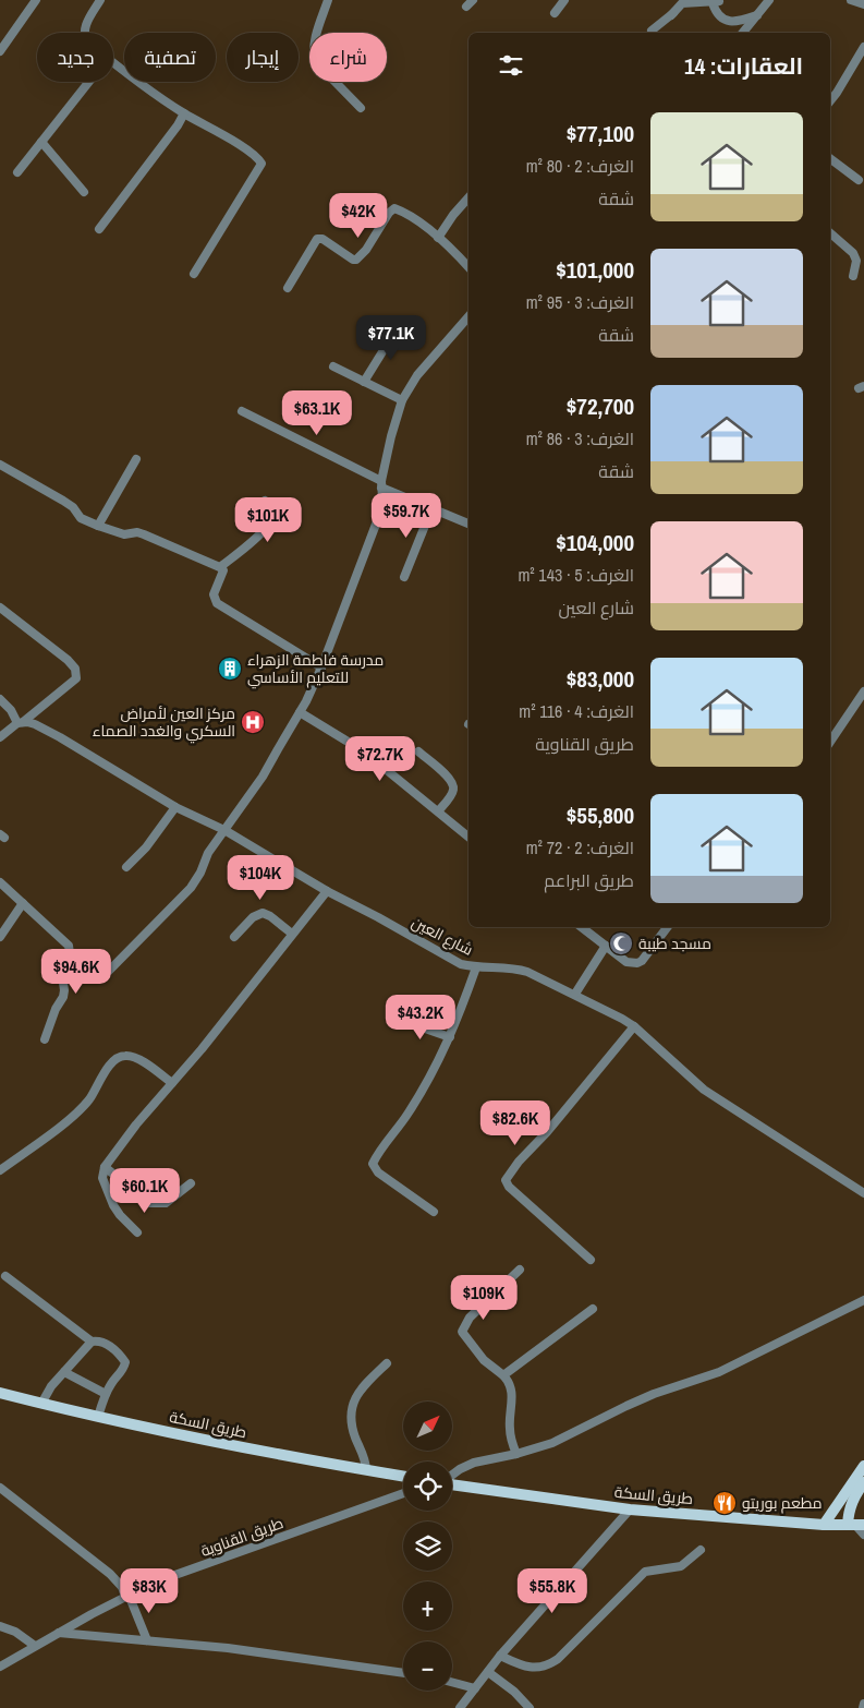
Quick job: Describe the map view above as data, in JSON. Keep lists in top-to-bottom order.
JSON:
{
  "streets": {
    "main road": ["طريق السكة"],
    "street": ["شارع العين", "طريق القناوية"]
  },
  "places": {
    "building": ["مدرسة فاطمة الزهراء للتعليم الأساسي"],
    "hospital": ["مركز العين لأمراض السكري والغدد الصماء"],
    "mosque": ["مسجد طيبة"],
    "restaurant": ["مطعم بوريتو"]
  },
  "north": "top right",
  "page": {
    "chip": [
      "شراء",
      "إيجار",
      "تصفية",
      "جديد"
    ],
    "heading": "العقارات: 14",
    "list": [
      {
        "name": "$77,100",
        "note": "الغرف: 2 · 80 m² · شقة"
      },
      {
        "name": "$101,000",
        "note": "الغرف: 3 · 95 m² · شقة"
      },
      {
        "name": "$72,700",
        "note": "الغرف: 3 · 86 m² · شقة"
      },
      {
        "name": "$104,000",
        "note": "الغرف: 5 · 143 m² · شارع العين"
      },
      {
        "name": "$83,000",
        "note": "الغرف: 4 · 116 m² · طريق القناوية"
      },
      {
        "name": "$55,800",
        "note": "الغرف: 2 · 72 m² · طريق البراعم"
      }
    ],
    "price": [
      "$42K",
      "$77.1K",
      "$63.1K",
      "$59.7K",
      "$101K",
      "$72.7K",
      "$104K",
      "$94.6K",
      "$43.2K",
      "$82.6K",
      "$60.1K",
      "$109K",
      "$83K",
      "$55.8K"
    ],
    "map_buttons": ["+", "−"]
  }
}
